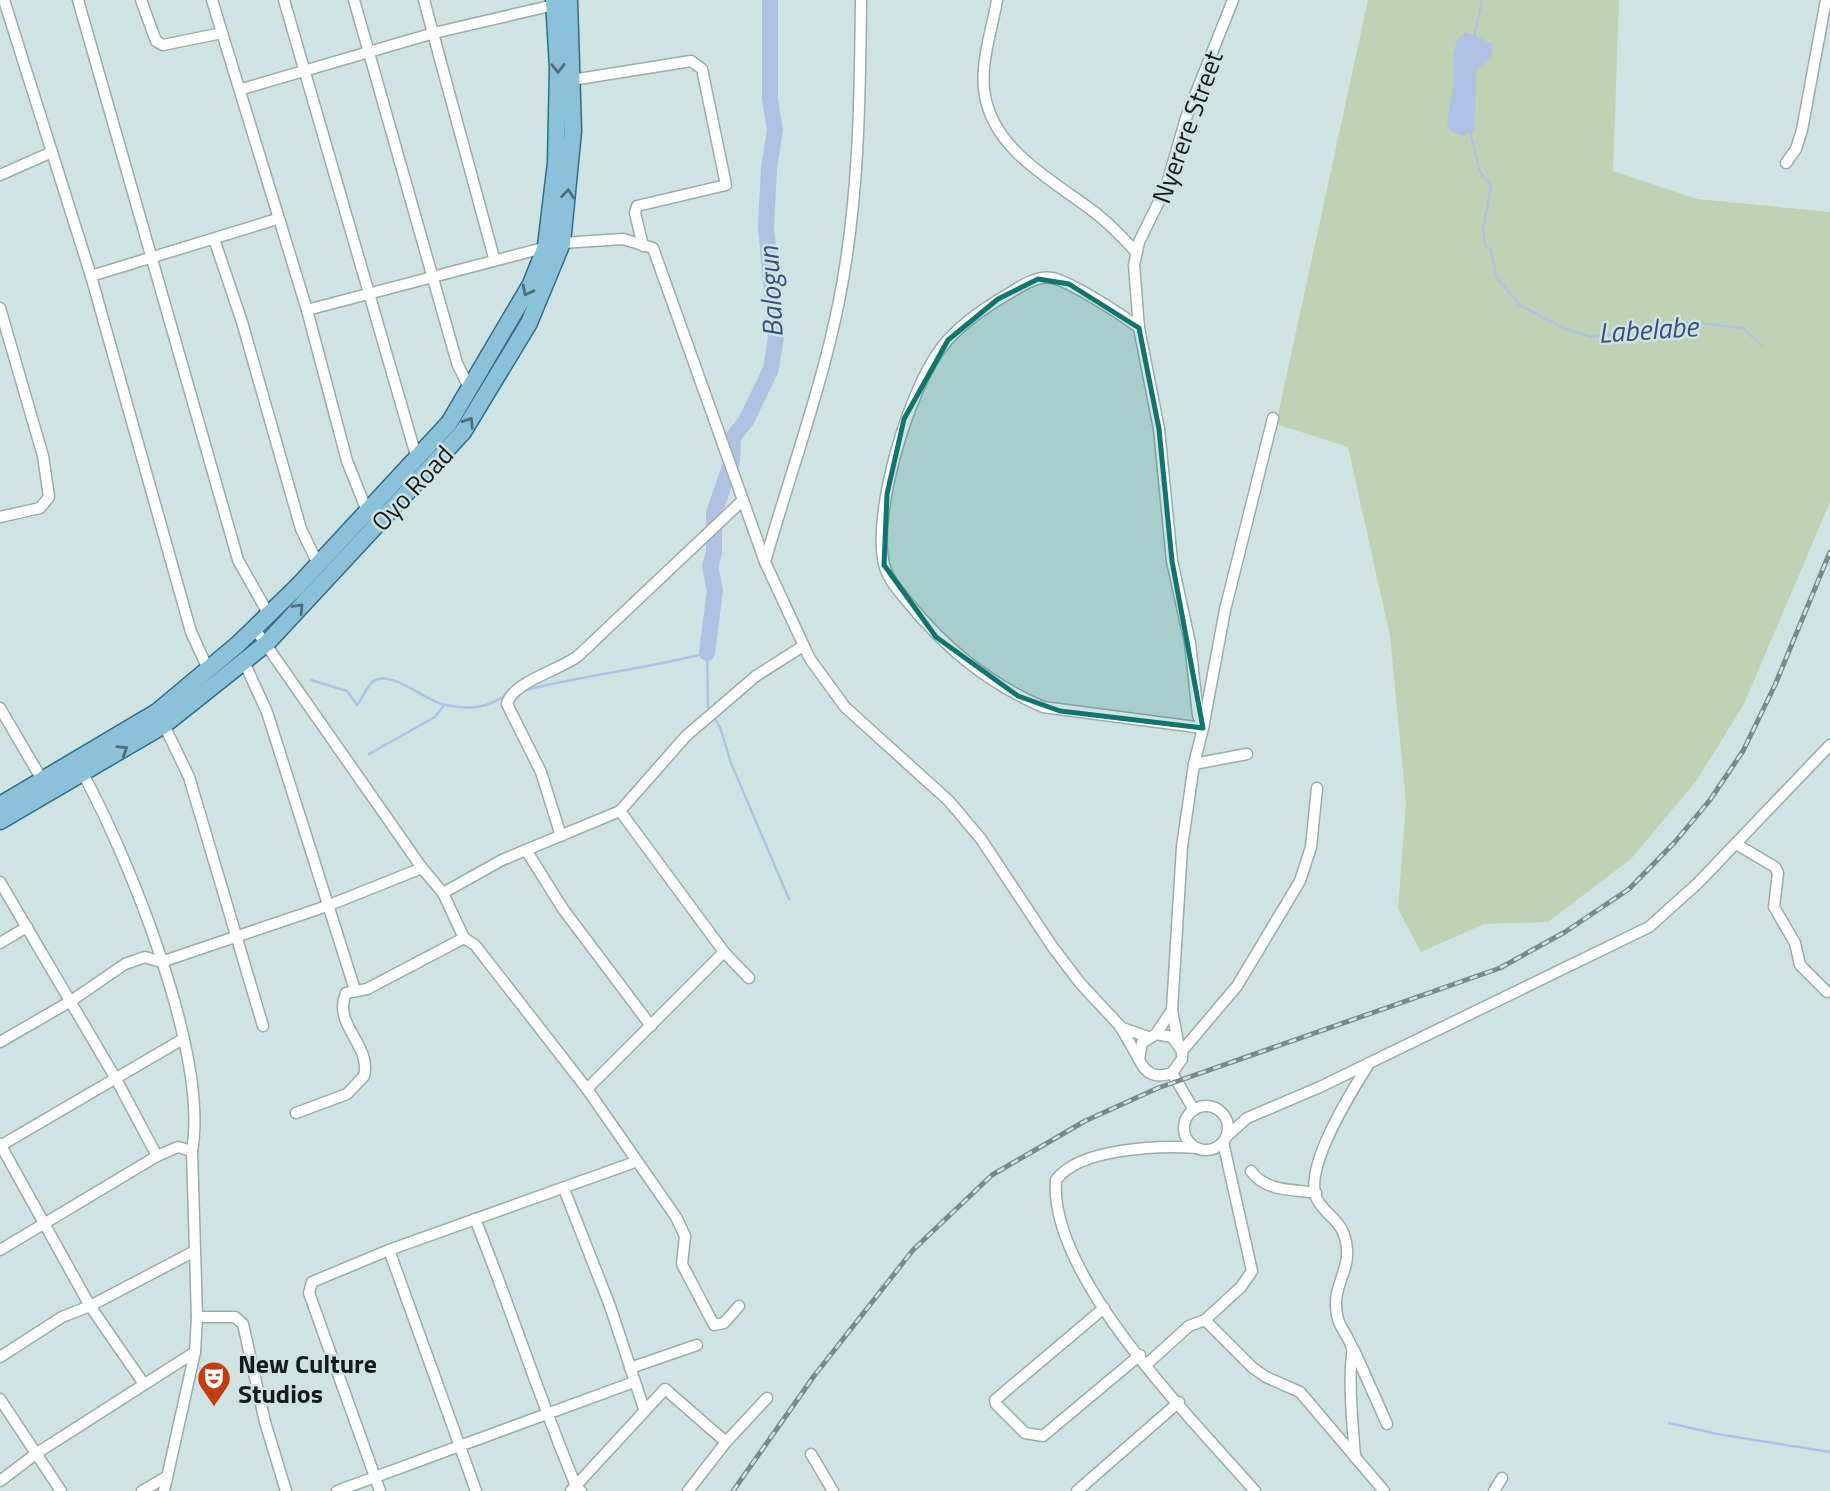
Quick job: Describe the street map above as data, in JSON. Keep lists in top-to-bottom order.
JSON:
{
  "streets": {
    "main road": ["Oyo Road"],
    "street": ["Nyerere Street"]
  },
  "water": ["Balogun", "Labelabe"],
  "places": {
    "theatre": ["New Culture Studios"]
  }
}
